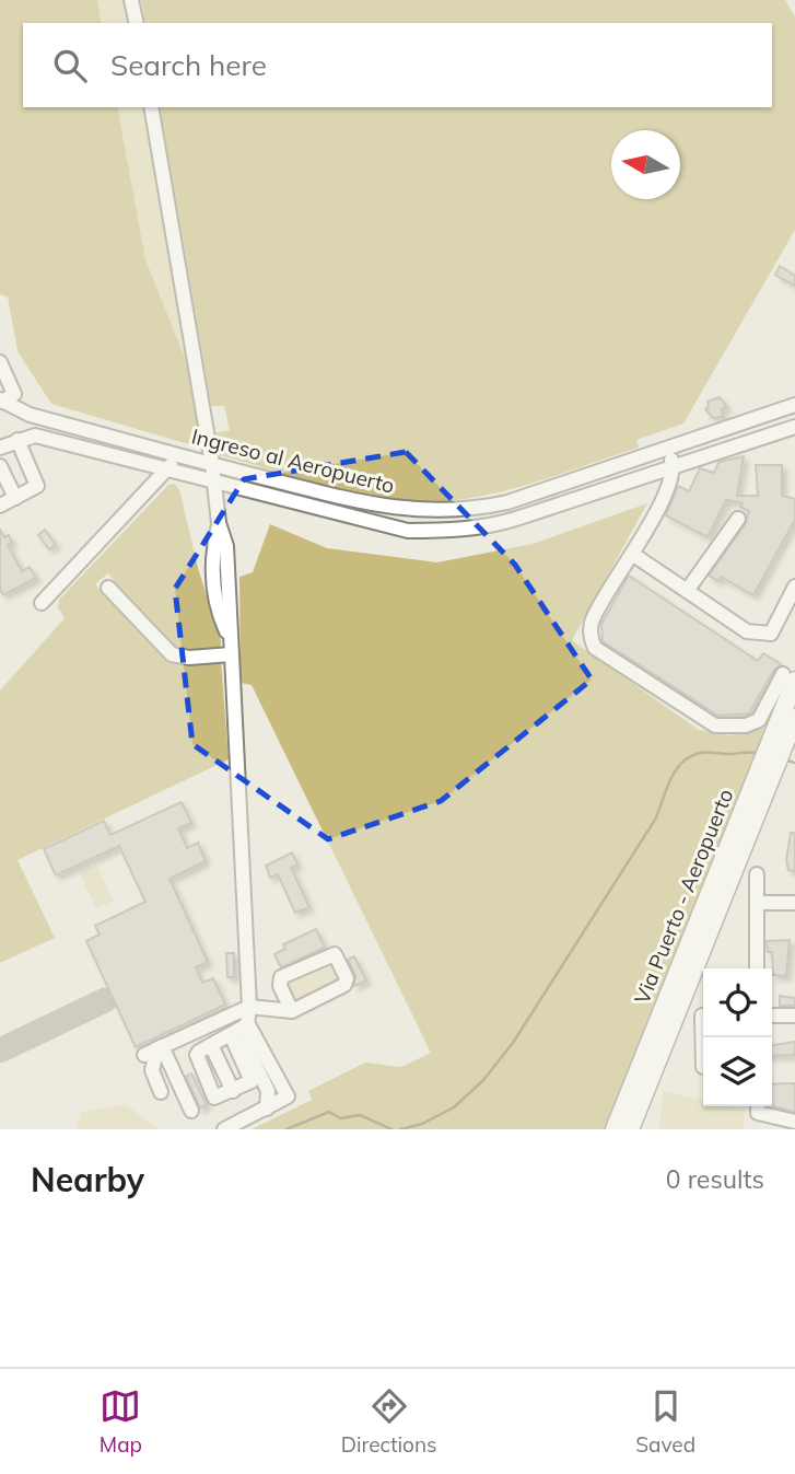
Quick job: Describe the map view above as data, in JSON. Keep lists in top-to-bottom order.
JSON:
{
  "streets": {
    "main road": ["Via Puerto - Aeropuerto"],
    "street": ["Ingreso al Aeropuerto"]
  },
  "north": "left",
  "page": {
    "search": "Search here",
    "heading": ["Nearby", "0 results"],
    "nav": ["Map", "Directions", "Saved"]
  }
}
